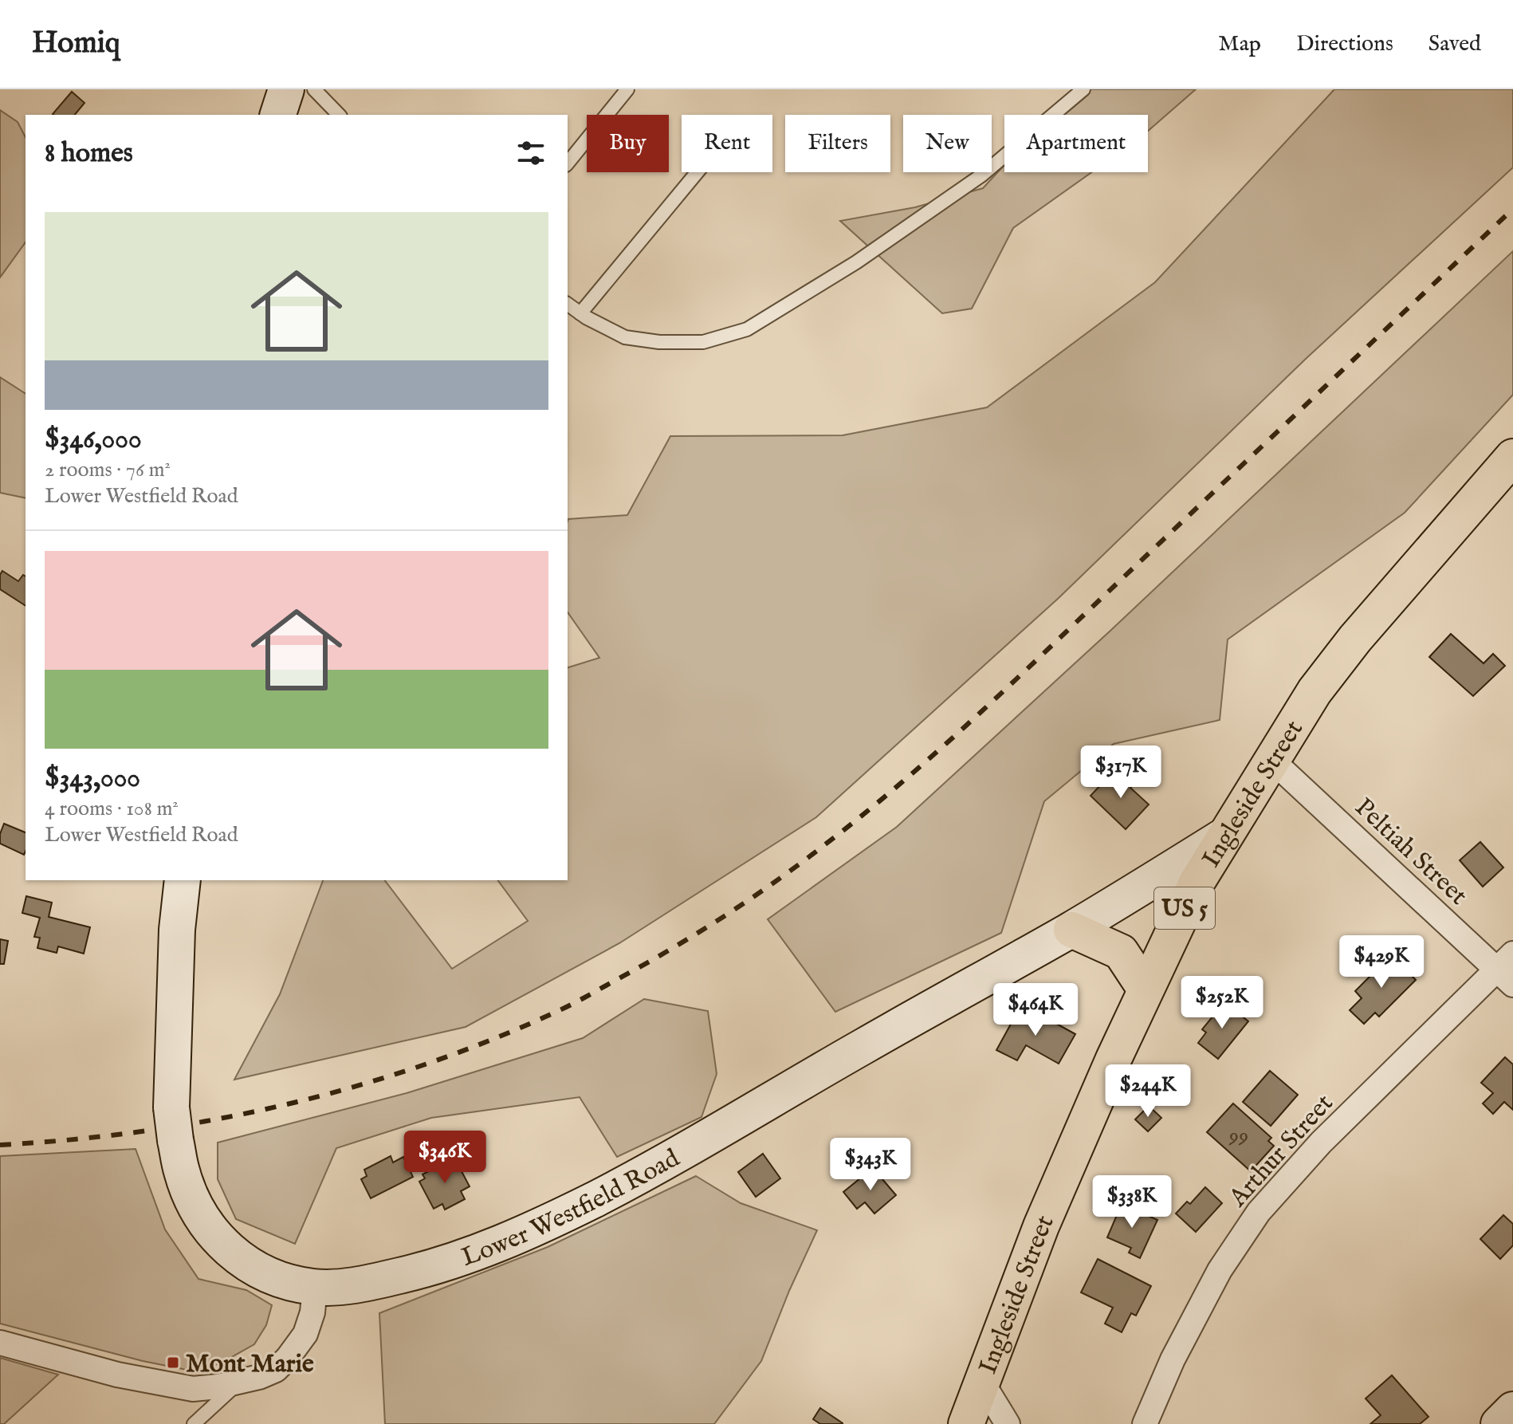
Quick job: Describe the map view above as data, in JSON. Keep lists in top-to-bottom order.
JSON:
{
  "streets": {
    "main road": ["Ingleside Street", "US 5"],
    "street": ["Peltiah Street", "Arthur Street", "Lower Westfield Road"]
  },
  "crossings": [
    ["Ingleside Street", "Peltiah Street"],
    ["Ingleside Street", "Lower Westfield Road"],
    ["Peltiah Street", "Arthur Street"]
  ],
  "places": {
    "transit": ["Mont Marie"]
  },
  "house_numbers": ["99"],
  "page": {
    "header": "Homiq",
    "nav": ["Map", "Directions", "Saved"],
    "chip": [
      "Buy",
      "Rent",
      "Filters",
      "New",
      "Apartment"
    ],
    "heading": "8 homes",
    "list": [
      {
        "name": "$346,000",
        "note": "2 rooms · 76 m² · Lower Westfield Road"
      },
      {
        "name": "$343,000",
        "note": "4 rooms · 108 m² · Lower Westfield Road"
      }
    ],
    "price": [
      "$317K",
      "$429K",
      "$252K",
      "$464K",
      "$244K",
      "$346K",
      "$343K",
      "$338K"
    ]
  }
}
